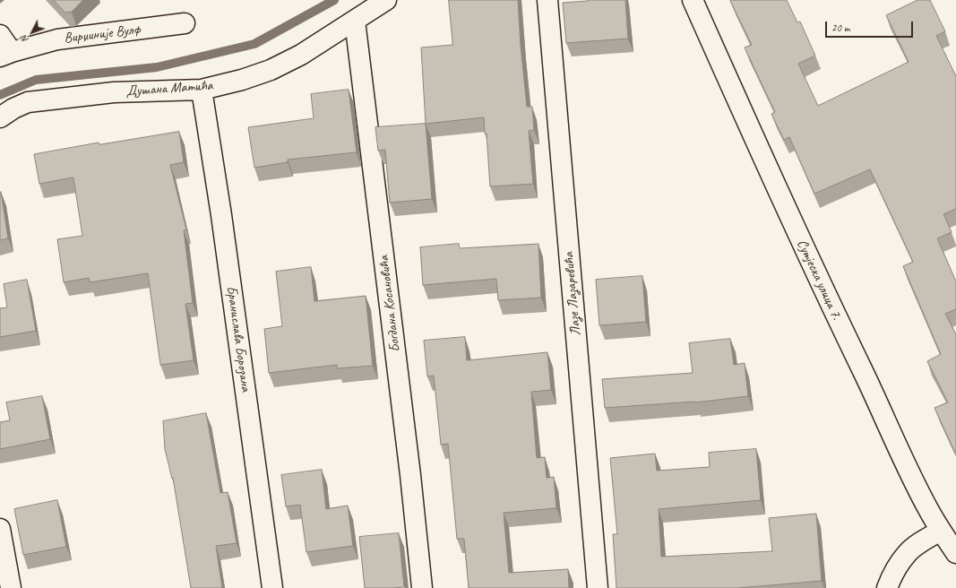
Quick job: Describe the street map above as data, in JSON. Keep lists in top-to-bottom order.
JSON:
{
  "streets": {
    "street": [
      "Вирџиније Вулф",
      "Душана Матића",
      "Сутјеска улица 7.",
      "Лазе Лазаревића",
      "Богдана Косановића",
      "Бранислава Борозана"
    ]
  },
  "crossings": [
    ["Душана Матића", "Богдана Косановића"],
    ["Душана Матића", "Бранислава Борозана"]
  ],
  "scale_bar": "20 m",
  "north": "bottom left"
}
